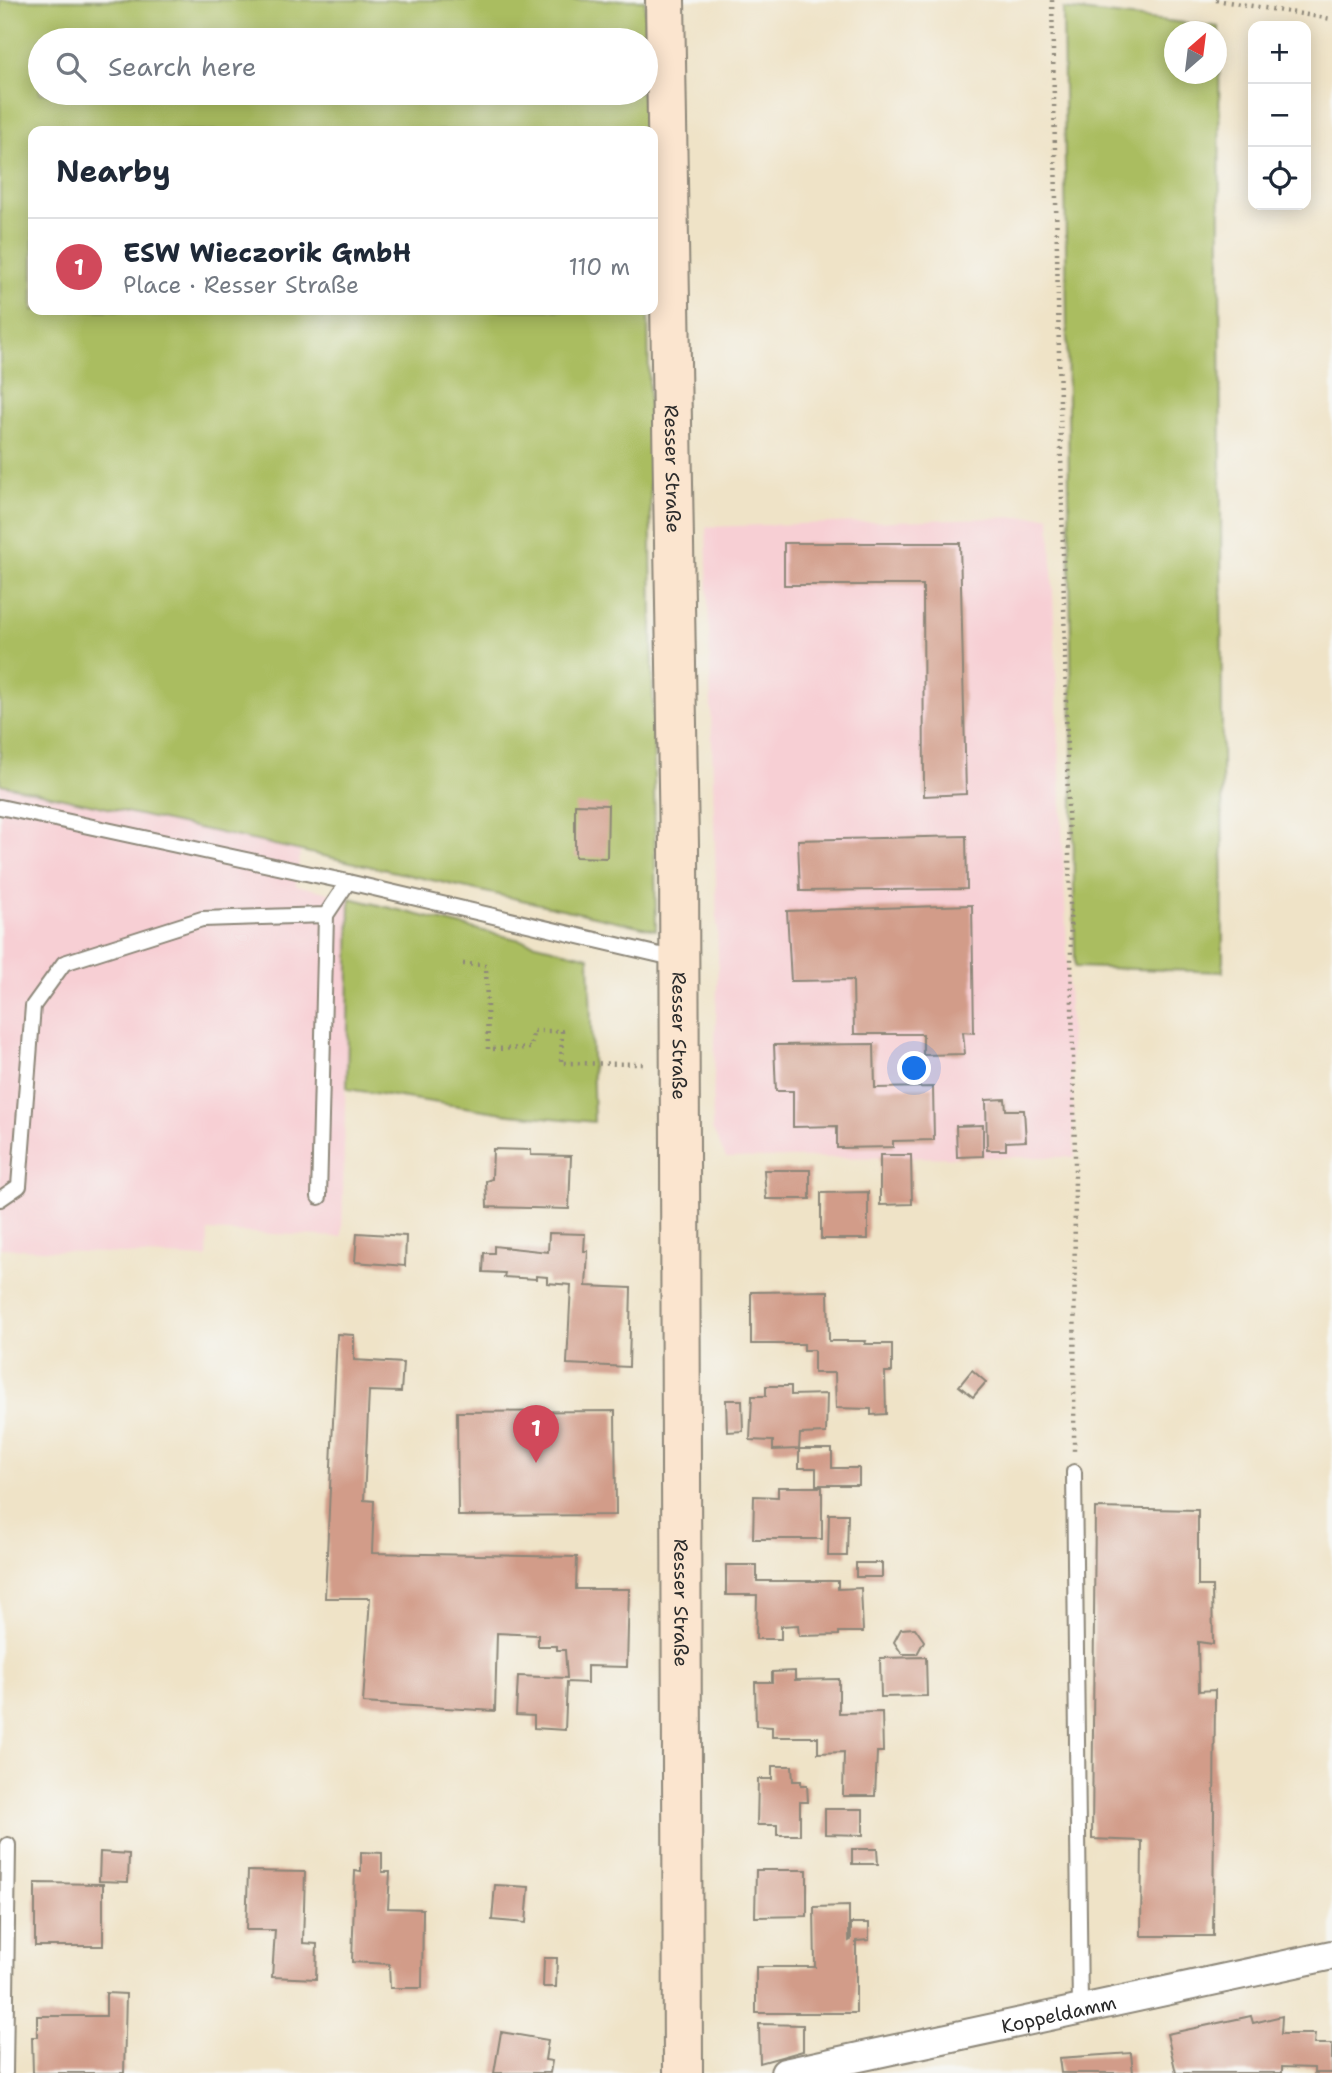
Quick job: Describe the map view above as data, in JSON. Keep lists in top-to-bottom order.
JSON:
{
  "streets": {
    "main road": ["Resser Straße"],
    "street": ["Koppeldamm"]
  },
  "north": "top right",
  "page": {
    "map_buttons": ["+", "−"],
    "search": "Search here",
    "heading": "Nearby",
    "list": [
      {
        "mark": "1",
        "name": "ESW Wieczorik GmbH",
        "note": "Place · Resser Straße",
        "value": "110 m"
      }
    ],
    "pins": "1"
  }
}
